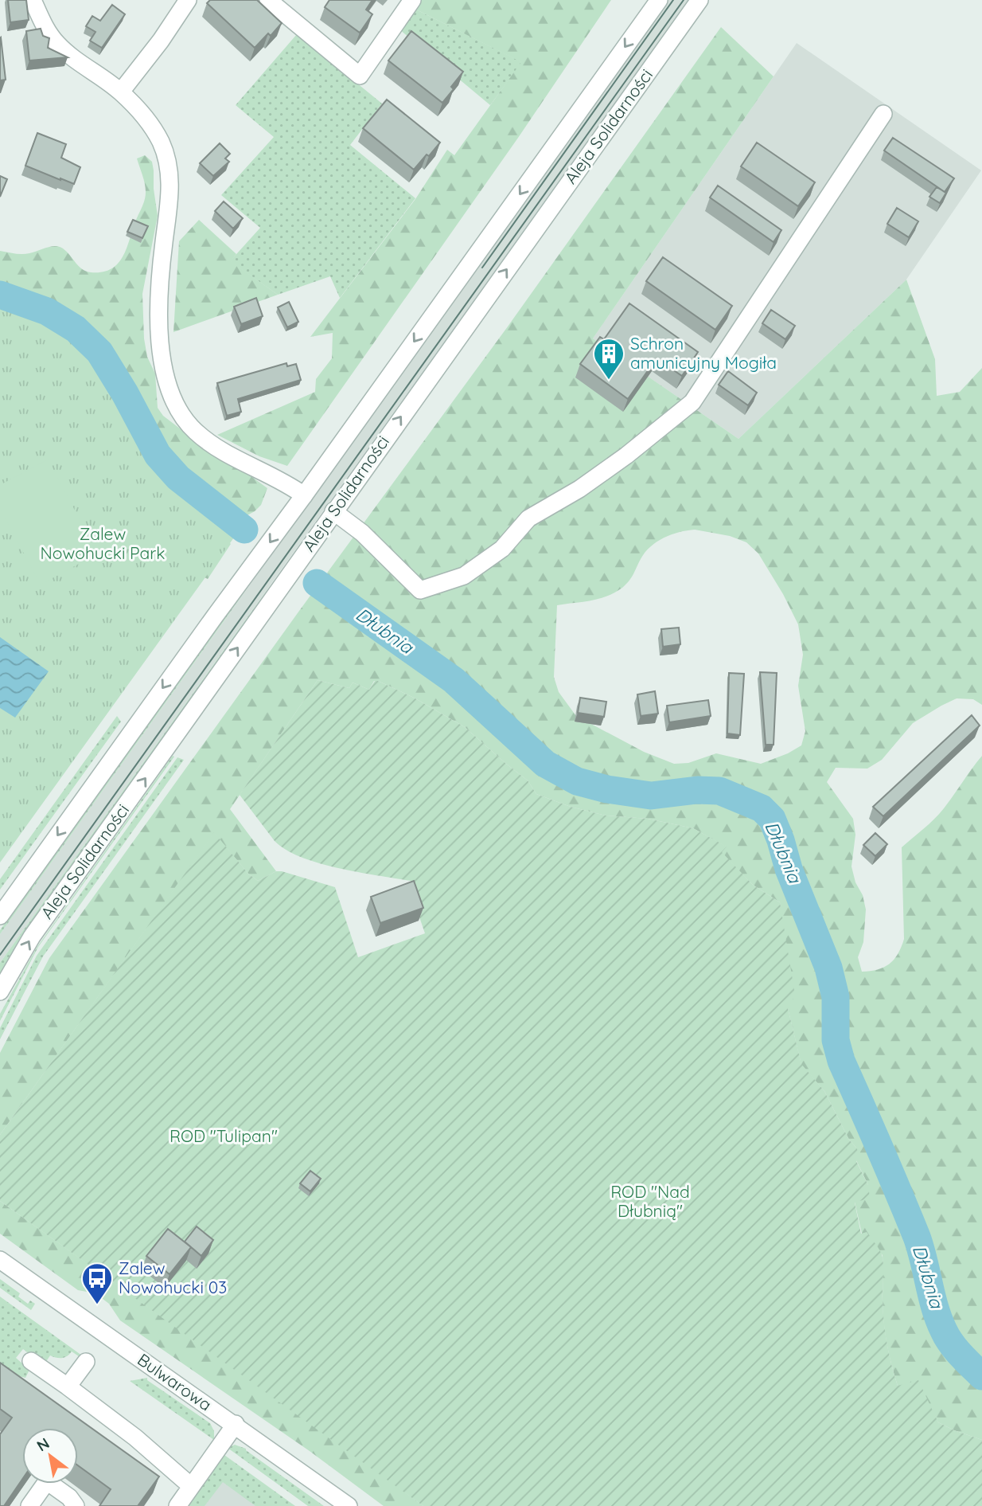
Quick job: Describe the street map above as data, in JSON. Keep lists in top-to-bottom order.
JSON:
{
  "streets": {
    "street": ["Aleja Solidarności", "Bulwarowa"]
  },
  "water": ["Dłubnia"],
  "parks": ["Zalew Nowohucki Park", "ROD \"Tulipan\"", "ROD \"Nad Dłubnią\""],
  "places": {
    "building": ["Schron amunicyjny Mogiła"],
    "bus stop": ["Zalew Nowohucki 03"]
  },
  "north": "top left"
}
